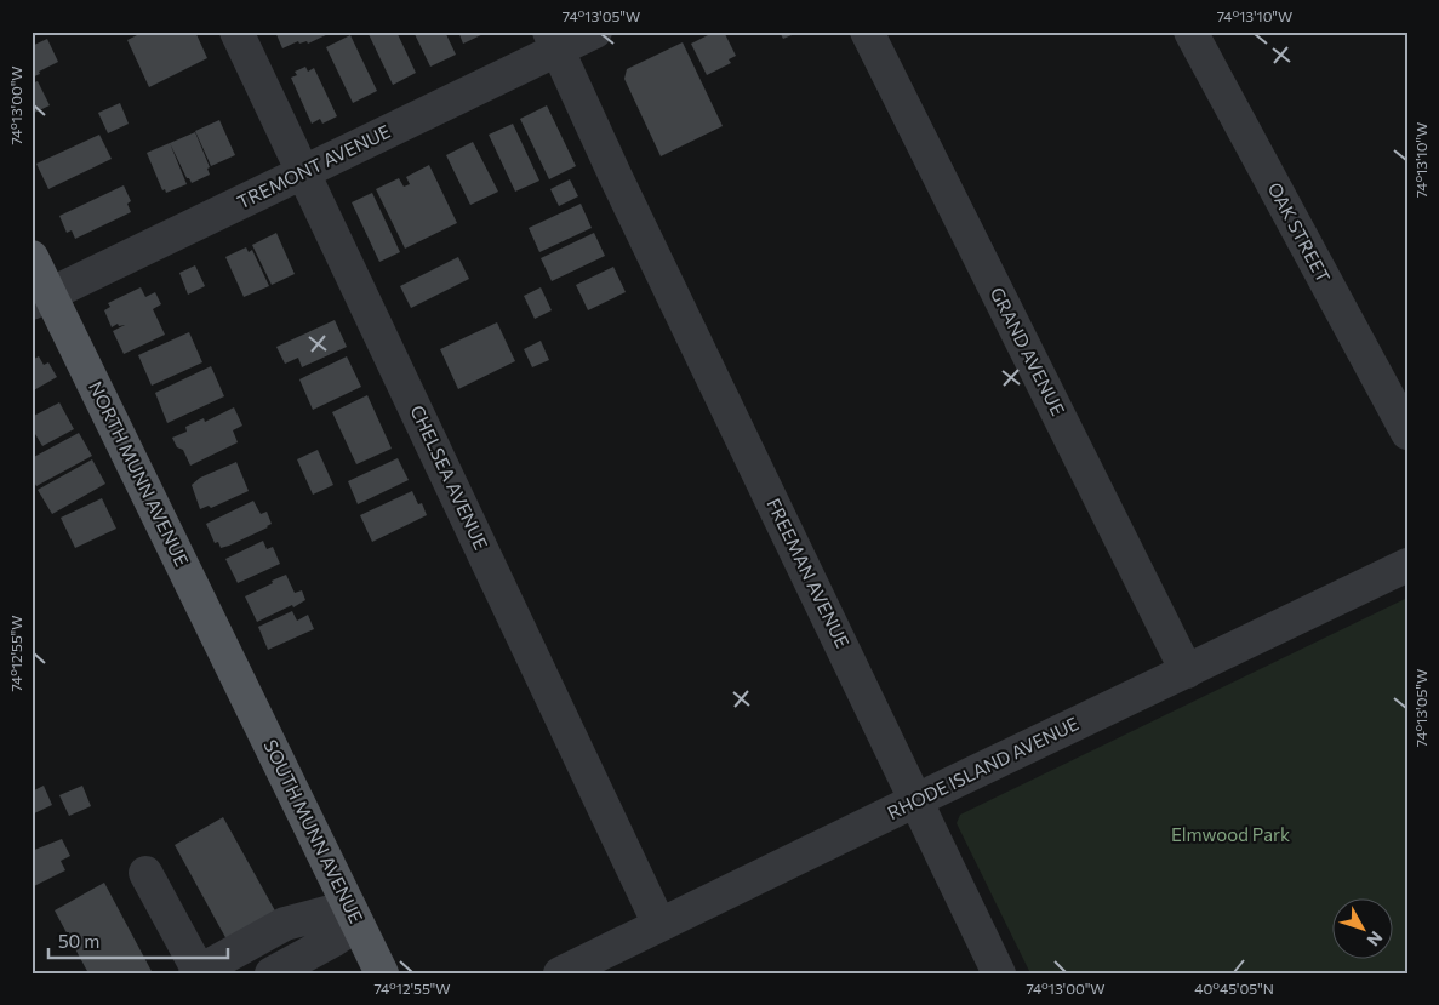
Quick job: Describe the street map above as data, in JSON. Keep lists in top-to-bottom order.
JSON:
{
  "streets": {
    "main road": ["NORTH MUNN AVENUE", "SOUTH MUNN AVENUE"],
    "street": [
      "TREMONT AVENUE",
      "OAK STREET",
      "GRAND AVENUE",
      "CHELSEA AVENUE",
      "FREEMAN AVENUE",
      "RHODE ISLAND AVENUE"
    ]
  },
  "crossings": [
    ["TREMONT AVENUE", "NORTH MUNN AVENUE"],
    ["TREMONT AVENUE", "CHELSEA AVENUE"],
    ["TREMONT AVENUE", "FREEMAN AVENUE"],
    ["GRAND AVENUE", "RHODE ISLAND AVENUE"],
    ["NORTH MUNN AVENUE", "SOUTH MUNN AVENUE"],
    ["CHELSEA AVENUE", "RHODE ISLAND AVENUE"],
    ["FREEMAN AVENUE", "RHODE ISLAND AVENUE"]
  ],
  "parks": ["Elmwood Park"],
  "scale_bar": "50 m",
  "north": "bottom right",
  "coordinates": [
    "74°13'05\"W",
    "74°13'10\"W",
    "74°13'00\"W",
    "74°12'55\"W",
    "40°45'05\"N"
  ]
}
